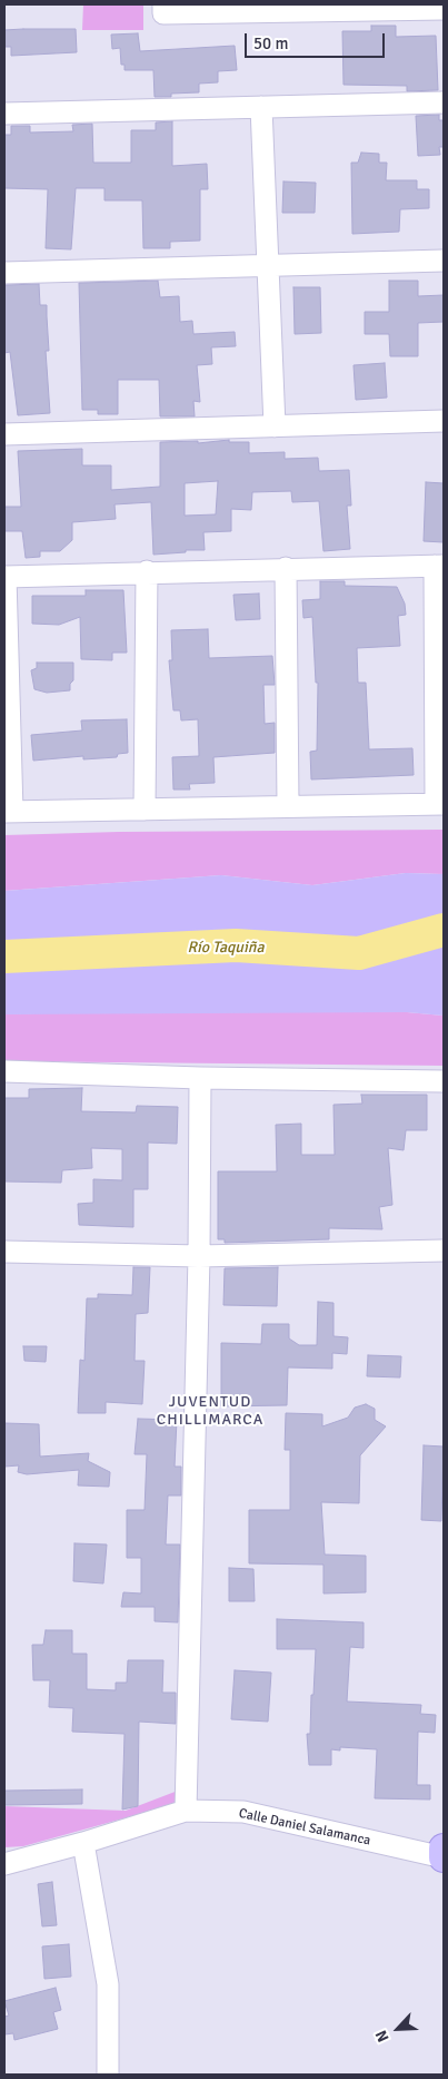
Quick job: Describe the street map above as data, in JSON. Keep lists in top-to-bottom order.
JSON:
{
  "streets": {
    "street": ["Calle Daniel Salamanca"]
  },
  "districts": ["JUVENTUD CHILLIMARCA"],
  "water": ["Río Taquiña"],
  "scale_bar": "50 m",
  "north": "bottom left"
}
